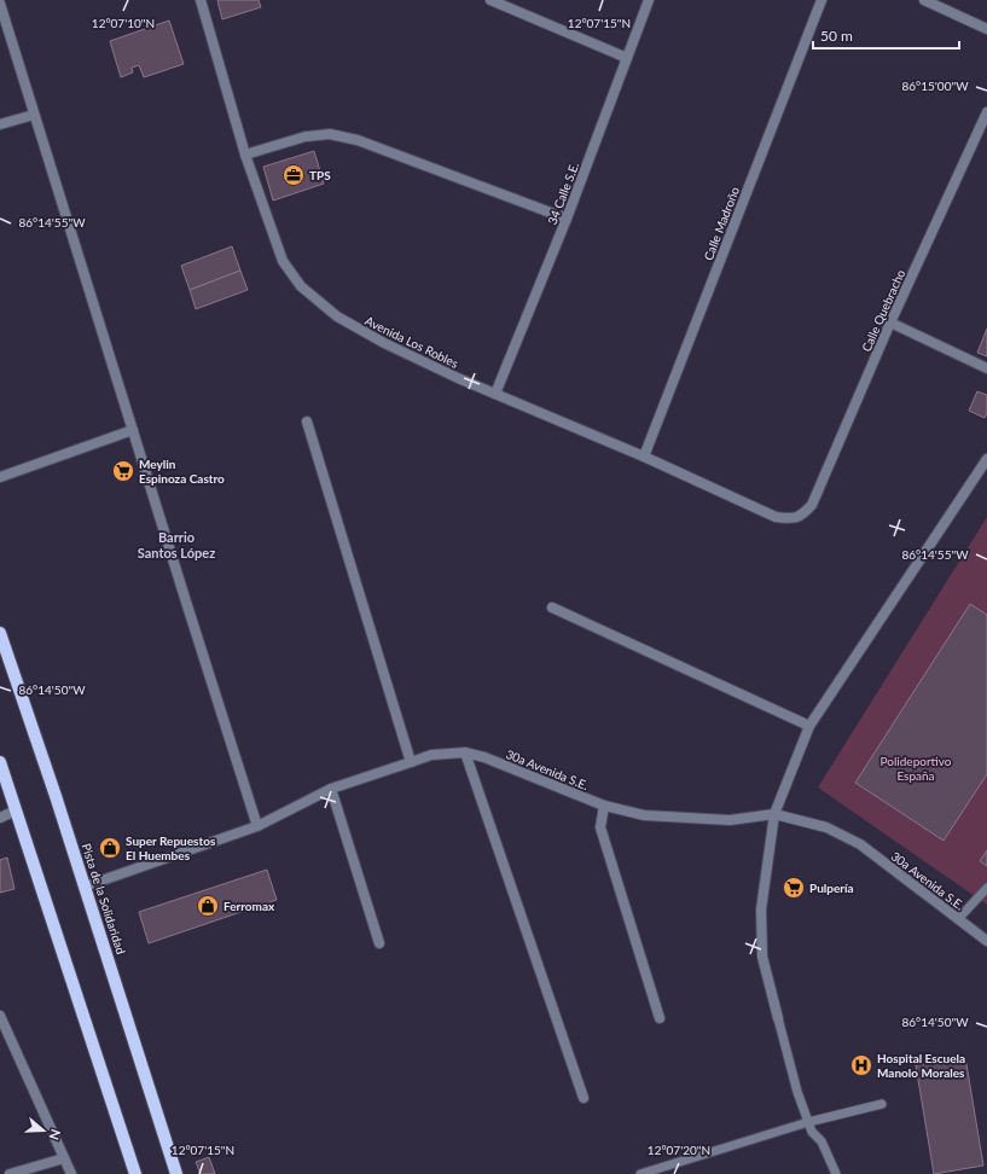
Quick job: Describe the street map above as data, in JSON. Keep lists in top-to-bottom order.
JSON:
{
  "streets": {
    "main road": ["Pista de la Solidaridad"],
    "street": [
      "34 Calle S.E.",
      "Calle Madroño",
      "Calle Quebracho",
      "Avenida Los Robles",
      "30a Avenida S.E."
    ]
  },
  "crossings": [
    ["34 Calle S.E.", "Avenida Los Robles"],
    ["Calle Madroño", "Avenida Los Robles"],
    ["Calle Quebracho", "Avenida Los Robles"],
    ["30a Avenida S.E.", "Pista de la Solidaridad"]
  ],
  "districts": ["Barrio Santos López"],
  "parks": ["Polideportivo España"],
  "places": {
    "office": ["TPS"],
    "supermarket": ["Meylin Espinoza Castro", "Pulpería"],
    "shop": ["Super Repuestos El Huembes", "Ferromax"],
    "hospital": ["Hospital Escuela Manolo Morales"]
  },
  "scale_bar": "50 m",
  "north": "right",
  "coordinates": [
    "12°07'15\"N",
    "12°07'10\"N",
    "86°15'00\"W",
    "86°14'55\"W",
    "86°14'50\"W",
    "12°07'20\"N"
  ]
}
